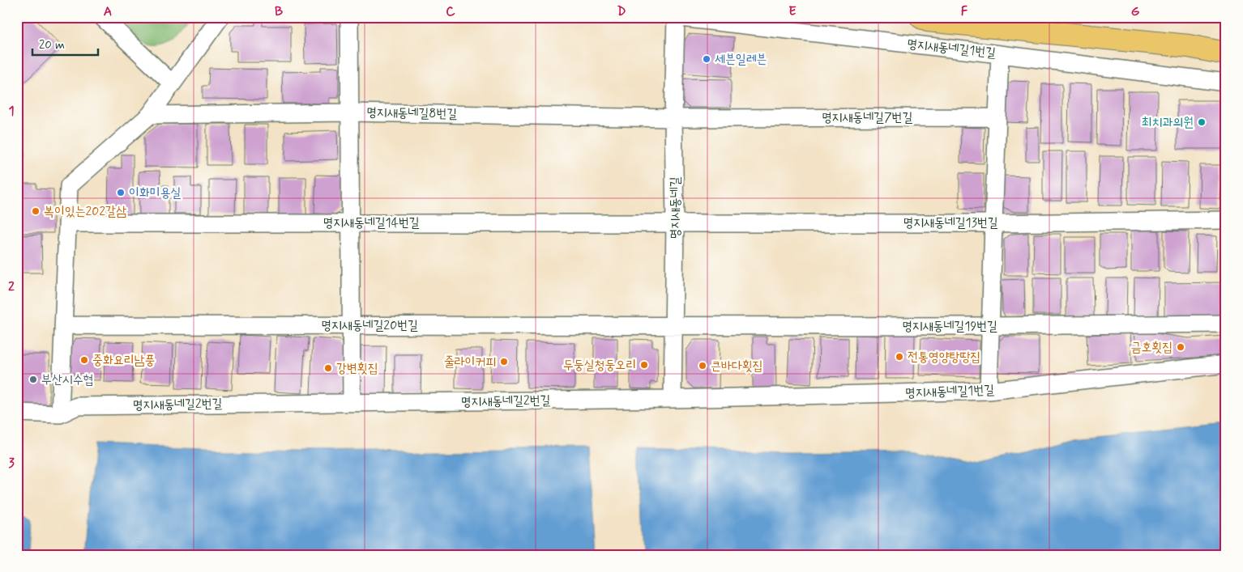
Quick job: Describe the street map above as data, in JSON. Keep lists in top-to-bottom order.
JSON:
{
  "streets": {
    "street": [
      "명지새동네길1번길",
      "명지새동네길8번길",
      "명지새동네길7번길",
      "명지새동네길",
      "명지새동네길14번길",
      "명지새동네길13번길",
      "명지새동네길20번길",
      "명지새동네길19번길",
      "명지새동네길2번길"
    ]
  },
  "crossings": [
    ["명지새동네길1번길", "명지새동네길"],
    ["명지새동네길1번길", "명지새동네길2번길"],
    ["명지새동네길8번길", "명지새동네길7번길"],
    ["명지새동네길8번길", "명지새동네길"],
    ["명지새동네길7번길", "명지새동네길"],
    ["명지새동네길", "명지새동네길14번길"],
    ["명지새동네길", "명지새동네길13번길"],
    ["명지새동네길", "명지새동네길20번길"],
    ["명지새동네길", "명지새동네길19번길"],
    ["명지새동네길", "명지새동네길2번길"],
    ["명지새동네길14번길", "명지새동네길13번길"],
    ["명지새동네길20번길", "명지새동네길19번길"]
  ],
  "places": [
    "세븐일레븐",
    "최치과의원",
    "이화미용실",
    "복이있는202갈삼",
    "금호횟집",
    "전통영양탕땅집",
    "중화요리남풍",
    "줄라이커피",
    "두둥실청둥오리",
    "큰바다횟집",
    "강변횟집",
    "부산시수협"
  ],
  "scale_bar": "20 m",
  "grid": {
    "columns": [
      "A",
      "B",
      "C",
      "D",
      "E",
      "F",
      "G"
    ],
    "rows": ["1", "2", "3"]
  }
}
